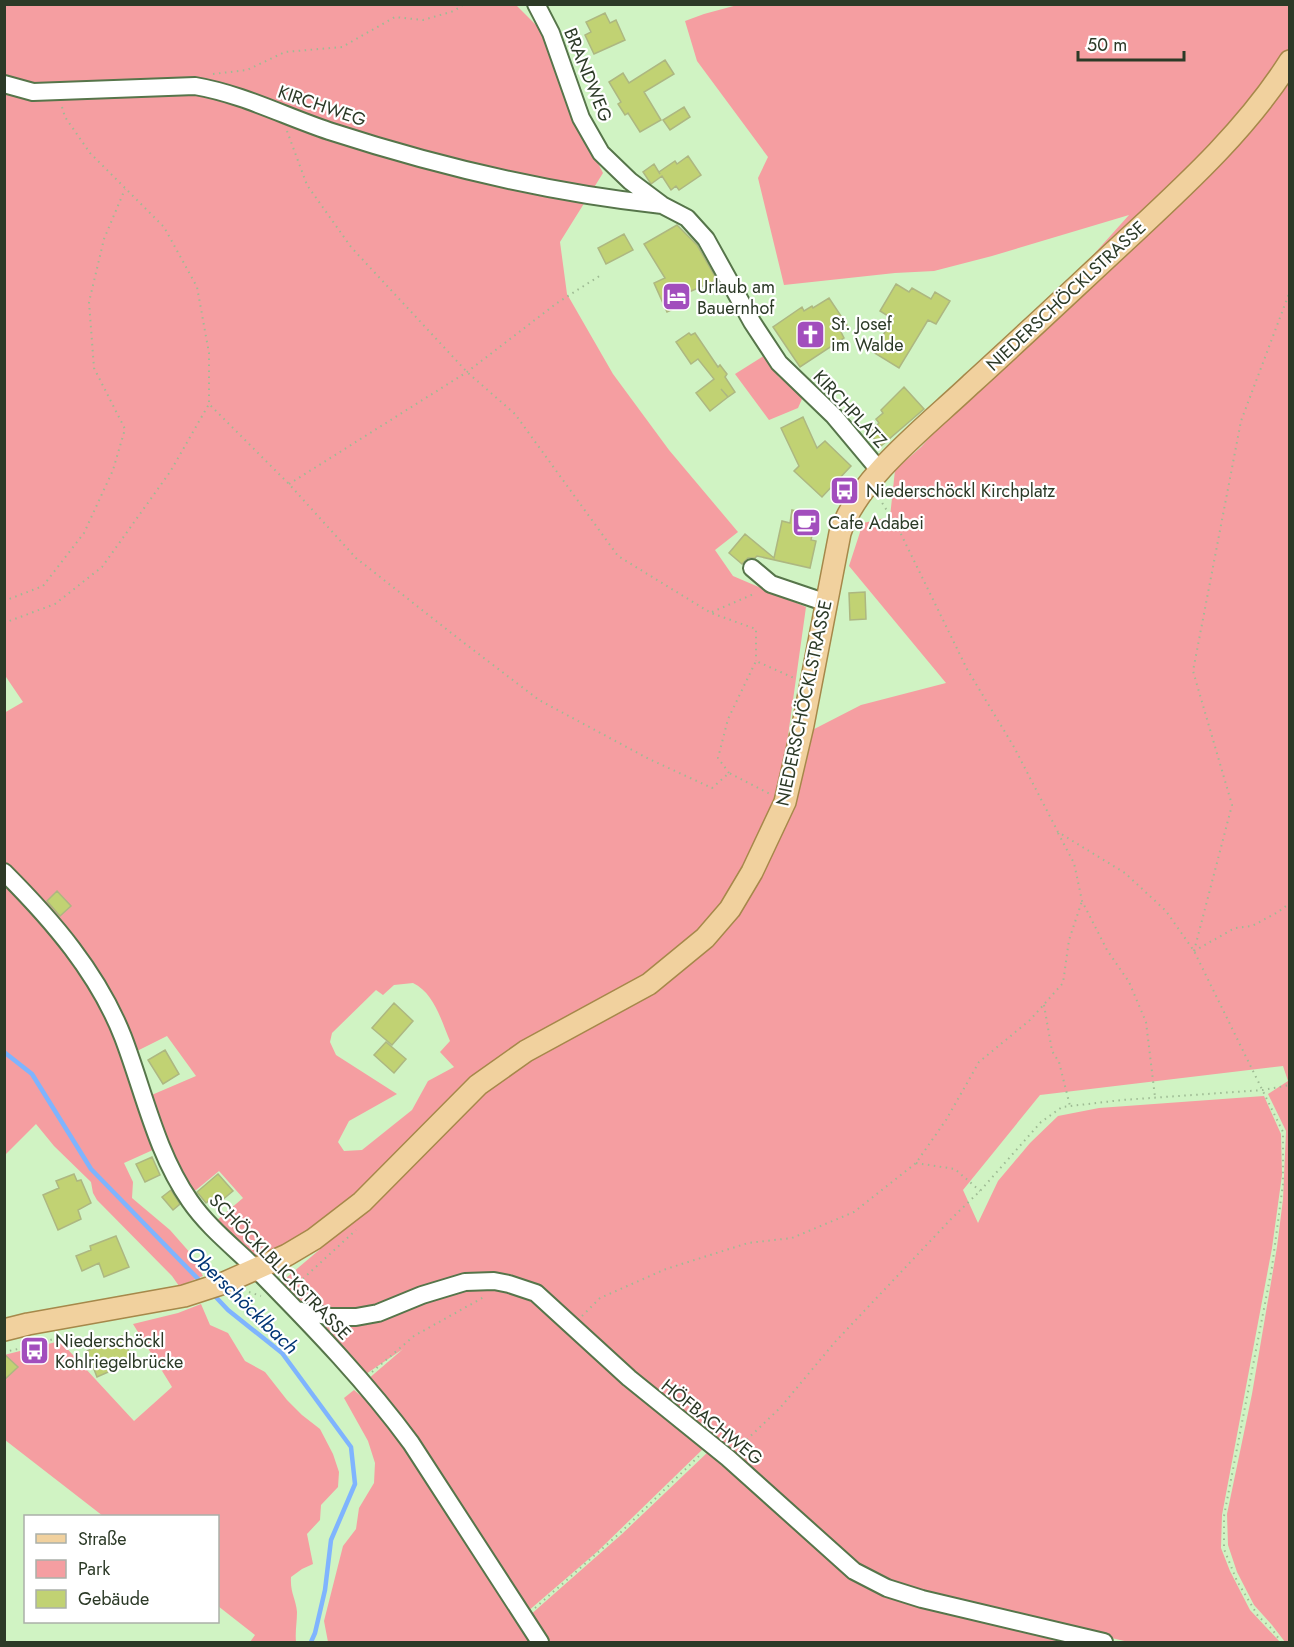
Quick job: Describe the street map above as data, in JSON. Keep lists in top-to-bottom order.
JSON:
{
  "streets": {
    "main road": ["NIEDERSCHÖCKLSTRASSE"],
    "street": [
      "BRANDWEG",
      "KIRCHWEG",
      "KIRCHPLATZ",
      "SCHÖCKLBLICKSTRASSE",
      "HÖFBACHWEG"
    ]
  },
  "crossings": [
    ["BRANDWEG", "KIRCHWEG"],
    ["BRANDWEG", "KIRCHPLATZ"],
    ["KIRCHWEG", "KIRCHPLATZ"],
    ["NIEDERSCHÖCKLSTRASSE", "KIRCHPLATZ"],
    ["NIEDERSCHÖCKLSTRASSE", "SCHÖCKLBLICKSTRASSE"],
    ["SCHÖCKLBLICKSTRASSE", "HÖFBACHWEG"]
  ],
  "water": ["Oberschöcklbach"],
  "places": {
    "hotel": ["Urlaub am Bauernhof"],
    "church": ["St. Josef im Walde"],
    "bus stop": ["Niederschöckl Kirchplatz", "Niederschöckl Kohlriegelbrücke"],
    "cafe": ["Cafe Adabei"]
  },
  "legend": ["Straße", "Park", "Gebäude"],
  "scale_bar": "50 m"
}
